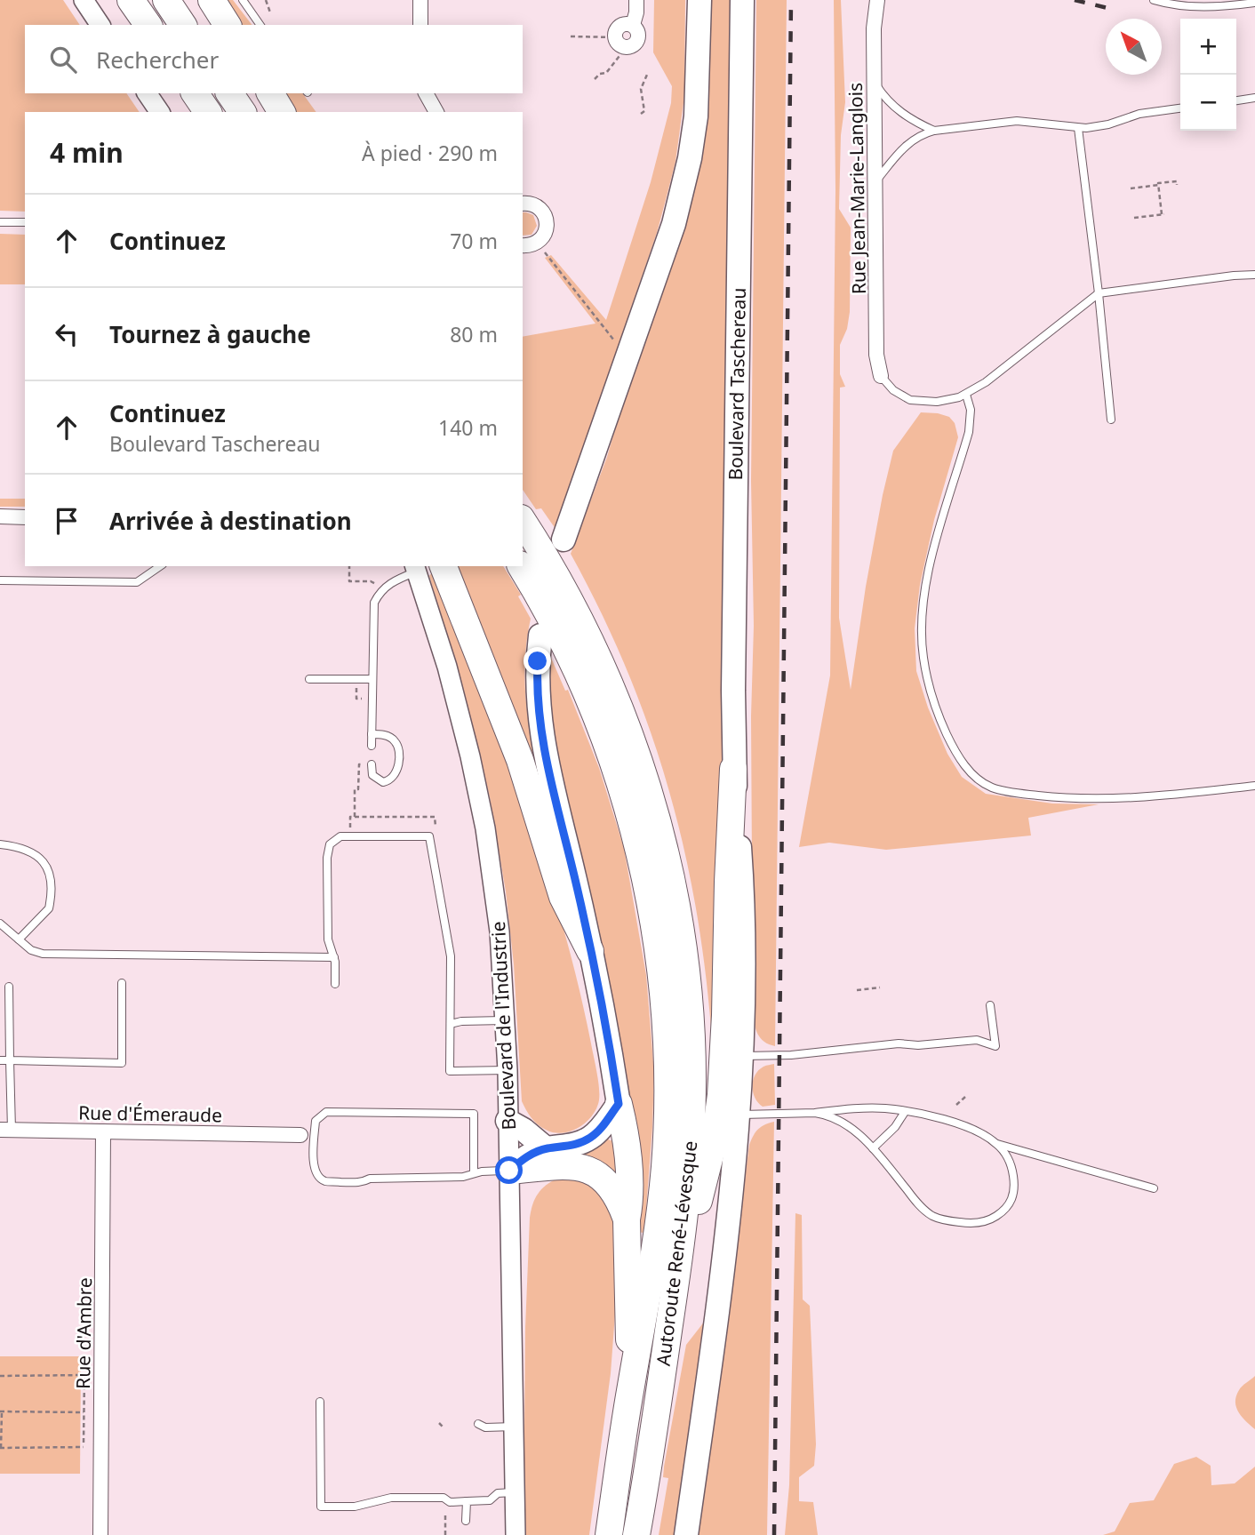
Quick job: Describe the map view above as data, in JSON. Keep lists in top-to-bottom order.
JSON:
{
  "streets": {
    "highway": ["Autoroute René-Lévesque"],
    "main road": ["Boulevard Taschereau"],
    "street": [
      "Rue Jean-Marie-Langlois",
      "Boulevard de l'Industrie",
      "Rue d'Émeraude",
      "Rue d'Ambre"
    ]
  },
  "crossings": [
    ["Rue d'Émeraude", "Rue d'Ambre"]
  ],
  "north": "top left",
  "page": {
    "map_buttons": ["+", "−"],
    "search": "Rechercher",
    "heading": ["4 min", "À pied · 290 m"],
    "list": [
      ["Continuez", "70 m"],
      ["Tournez à gauche", "80 m"],
      ["Continuez", "Boulevard Taschereau", "140 m"],
      "Arrivée à destination"
    ]
  }
}
